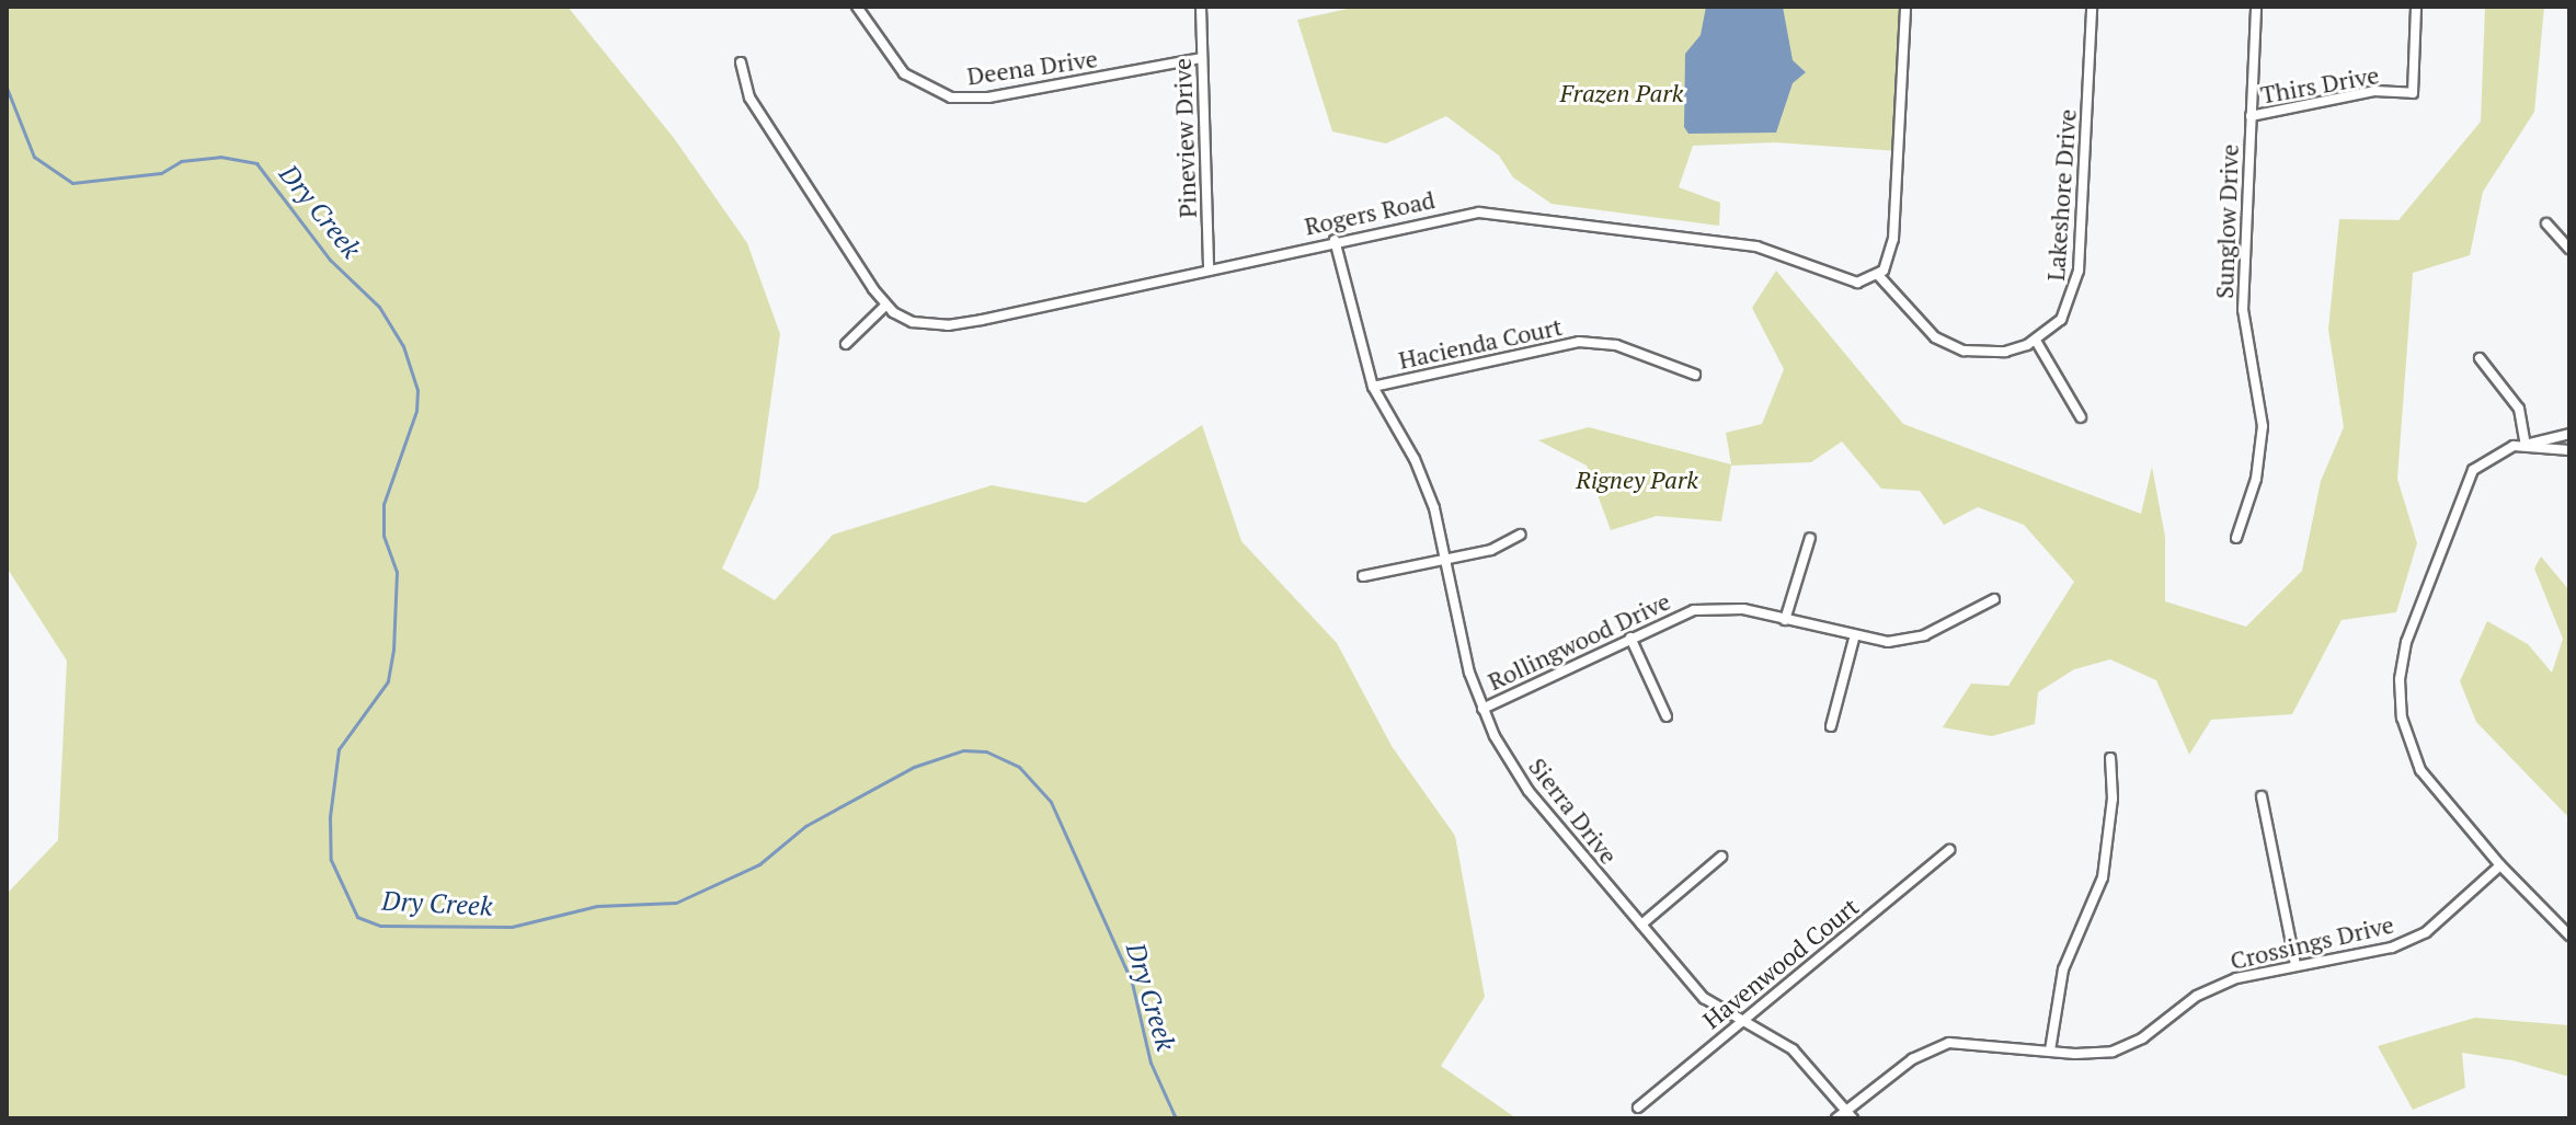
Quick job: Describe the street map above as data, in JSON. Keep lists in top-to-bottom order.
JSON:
{
  "streets": {
    "street": [
      "Deena Drive",
      "Thirs Drive",
      "Pineview Drive",
      "Lakeshore Drive",
      "Rogers Road",
      "Sunglow Drive",
      "Hacienda Court",
      "Rollingwood Drive",
      "Sierra Drive",
      "Crossings Drive",
      "Havenwood Court"
    ]
  },
  "crossings": [
    ["Deena Drive", "Pineview Drive"],
    ["Thirs Drive", "Sunglow Drive"],
    ["Pineview Drive", "Rogers Road"],
    ["Rogers Road", "Sierra Drive"],
    ["Hacienda Court", "Sierra Drive"],
    ["Rollingwood Drive", "Sierra Drive"],
    ["Sierra Drive", "Crossings Drive"],
    ["Sierra Drive", "Havenwood Court"]
  ],
  "water": ["Dry Creek"],
  "parks": ["Frazen Park", "Rigney Park"]
}
